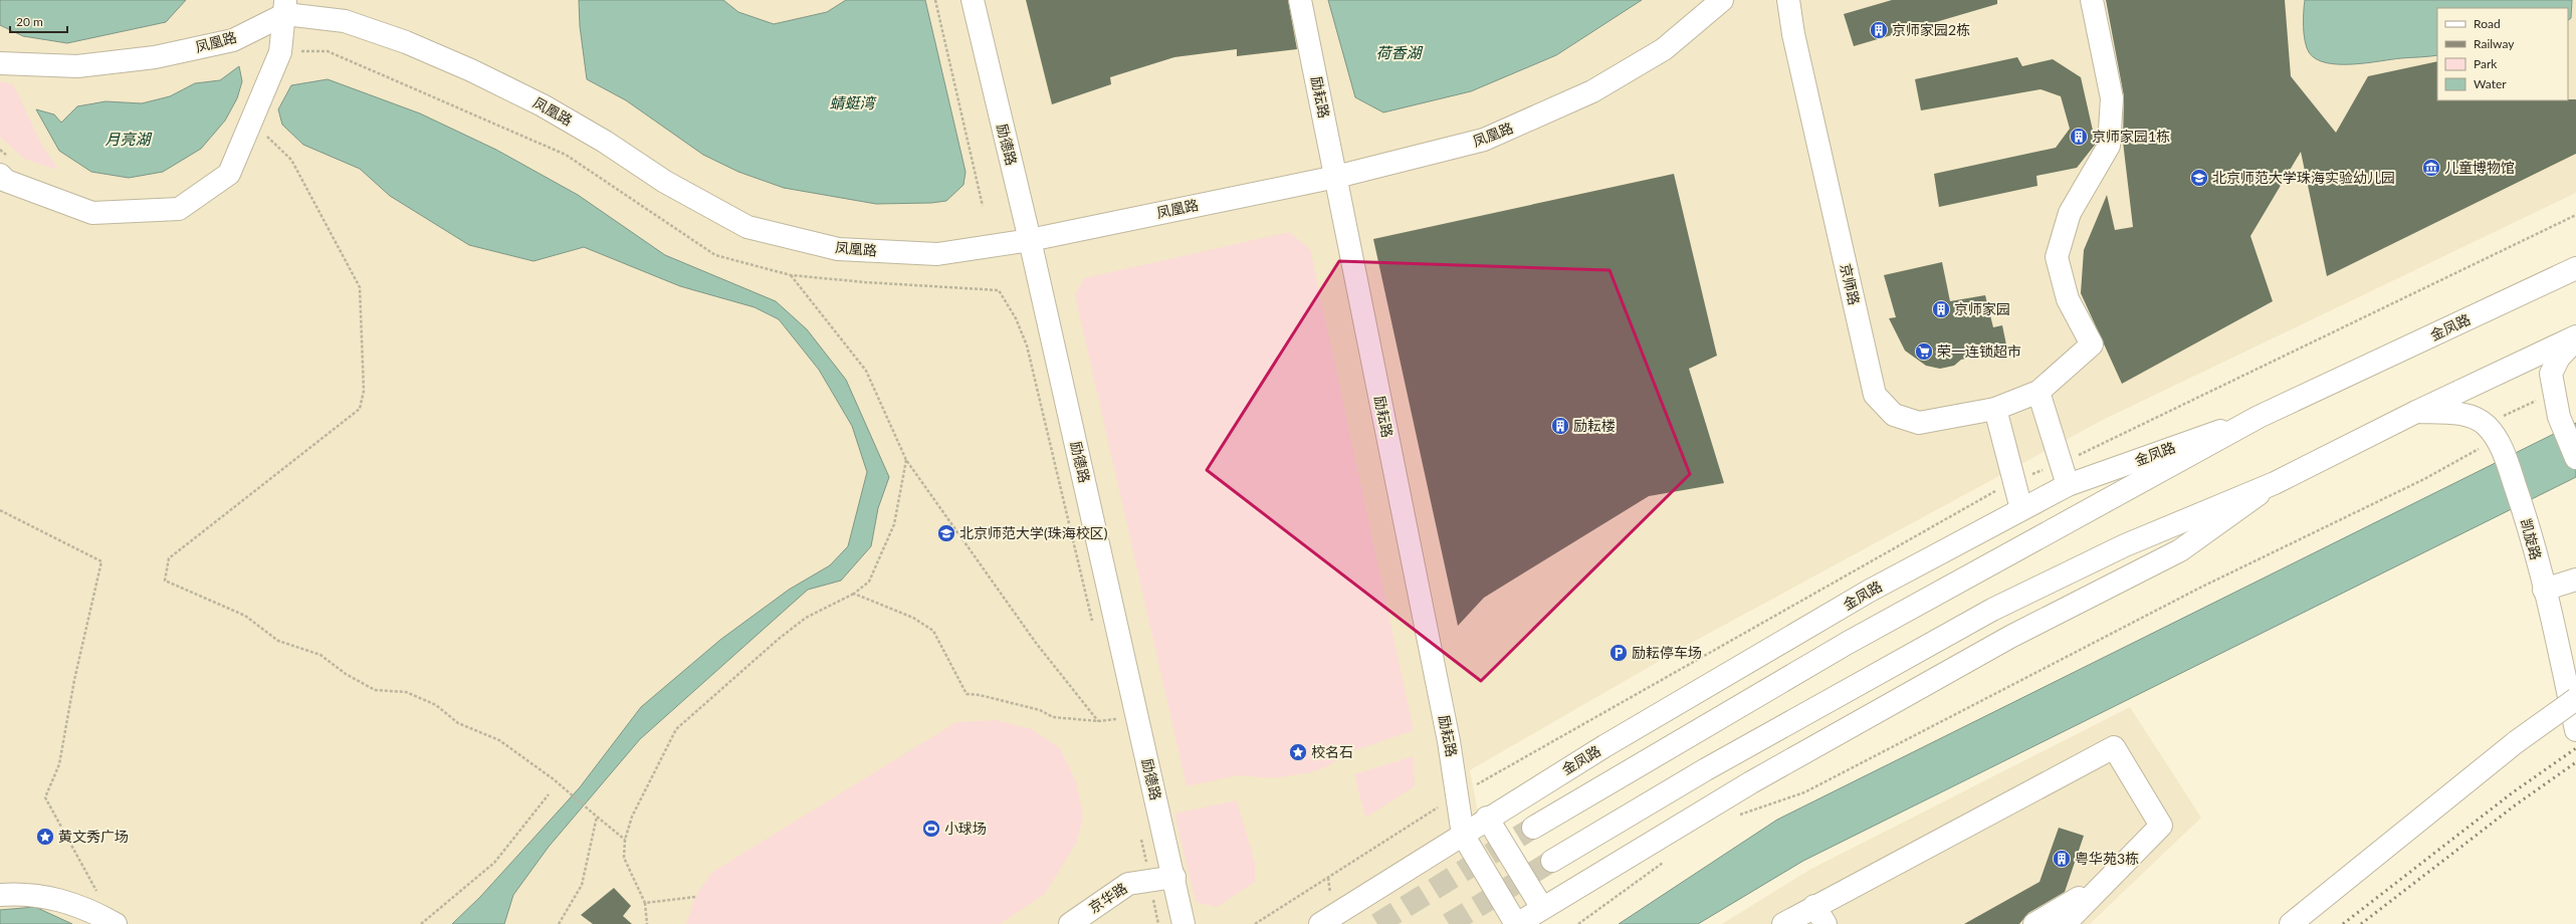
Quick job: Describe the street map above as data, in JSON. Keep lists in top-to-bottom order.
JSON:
{
  "streets": {
    "main road": [
      "凤凰路",
      "励耘路",
      "励德路",
      "京师路",
      "金凤路",
      "凯旋路",
      "京华路"
    ]
  },
  "crossings": [
    ["凤凰路", "励耘路"],
    ["凤凰路", "励德路"],
    ["励耘路", "金凤路"],
    ["励德路", "京华路"]
  ],
  "water": ["荷香湖", "蜻蜓湾", "月亮湖"],
  "places": {
    "building": [
      "京师家园2栋",
      "京师家园1栋",
      "京师家园",
      "励耘楼",
      "粤华苑3栋"
    ],
    "museum": ["儿童博物馆"],
    "school or university": ["北京师范大学珠海实验幼儿园", "北京师范大学(珠海校区)"],
    "supermarket": ["荣一连锁超市"],
    "parking": ["励耘停车场"],
    "place": ["校名石", "黄文秀广场"],
    "sports": ["小球场"]
  },
  "legend": [
    "Road",
    "Railway",
    "Park",
    "Water"
  ],
  "scale_bar": "20 m"
}
